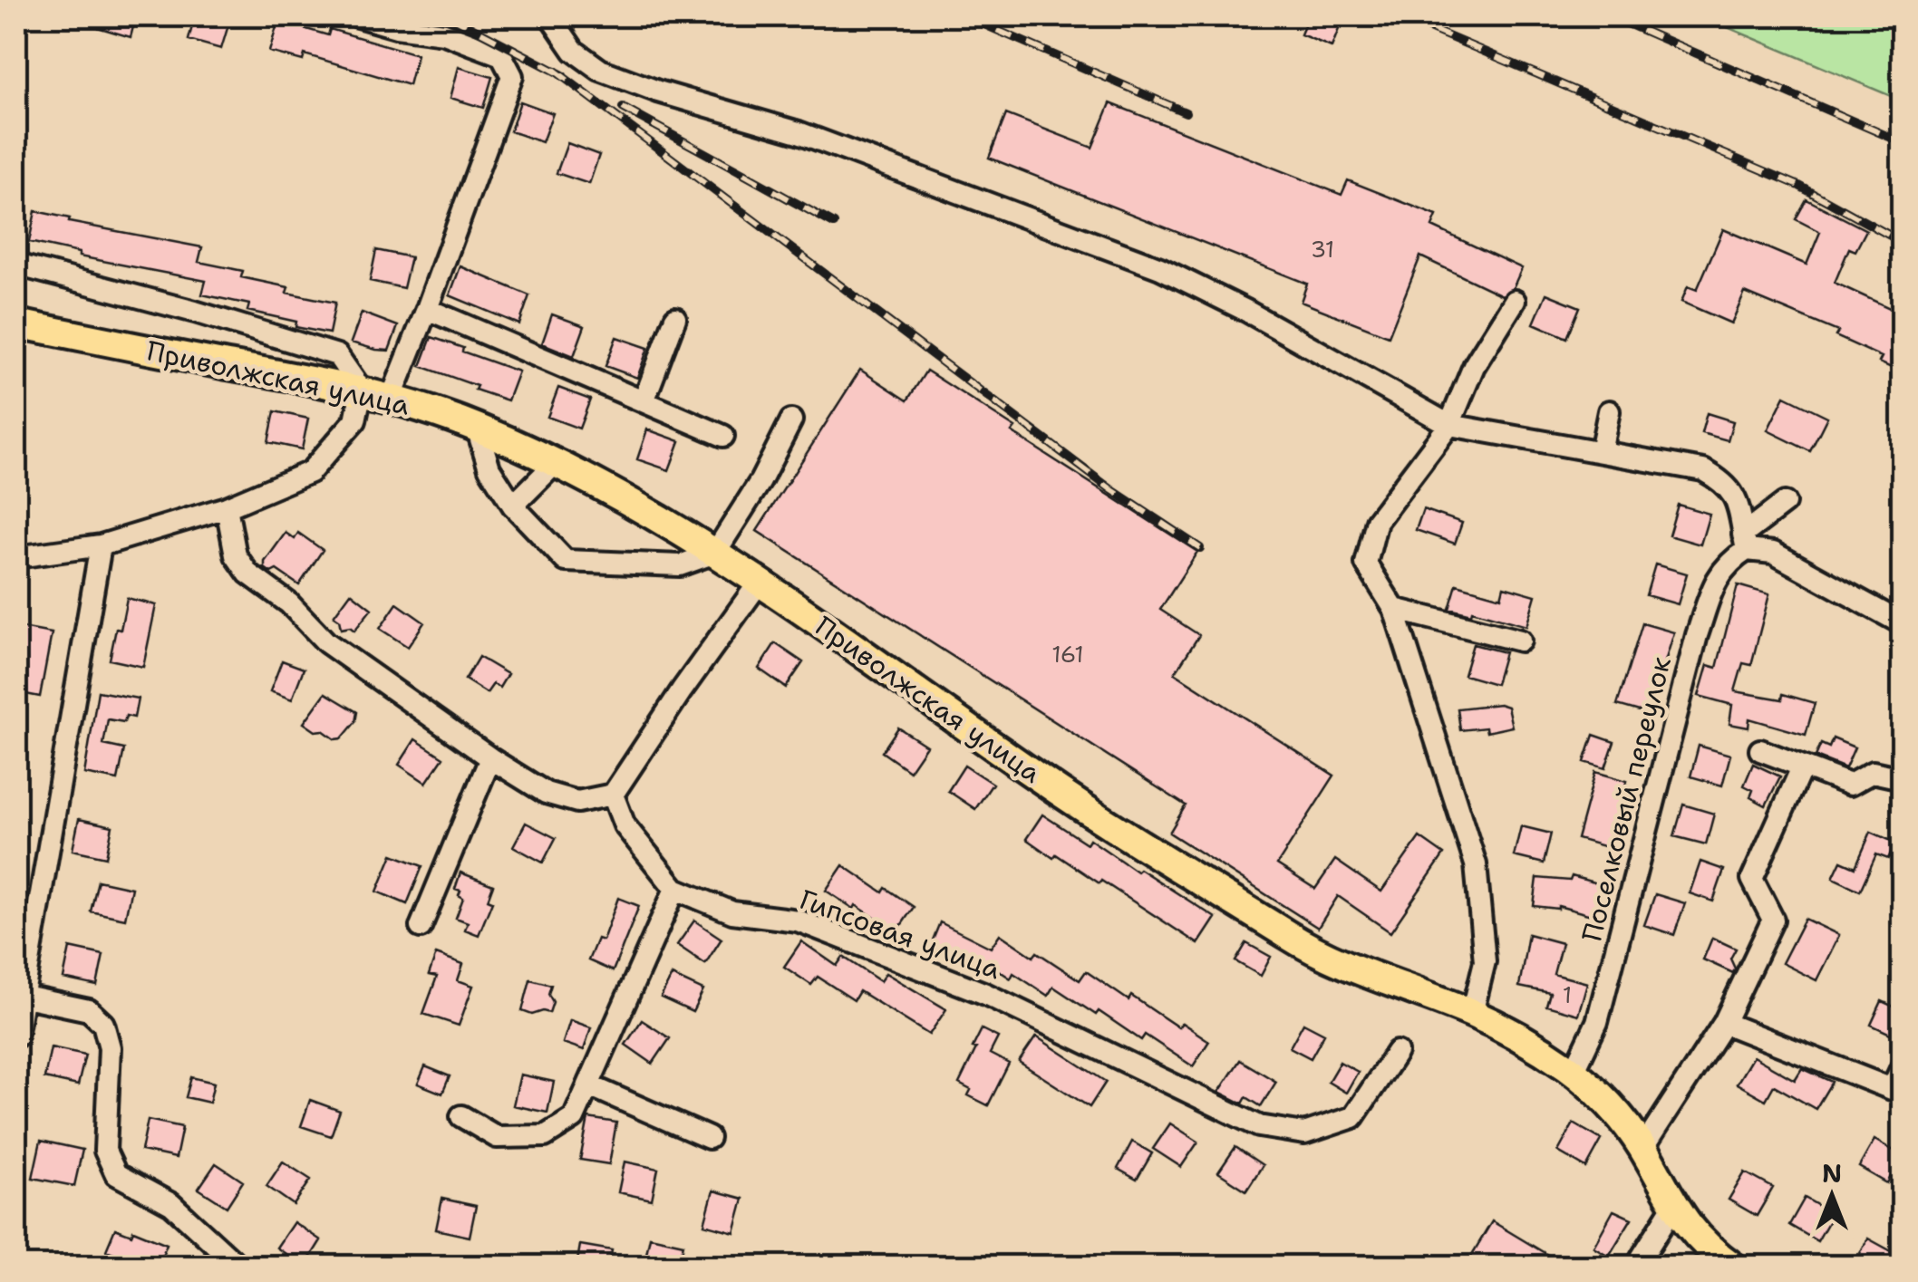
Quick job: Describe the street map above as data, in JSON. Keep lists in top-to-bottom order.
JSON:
{
  "streets": {
    "main road": ["Приволжская улица"],
    "street": ["Поселковый переулок", "Гипсовая улица"]
  },
  "crossings": [
    ["Приволжская улица", "Поселковый переулок"]
  ],
  "house_numbers": ["31", "161", "1"],
  "north": "top"
}
